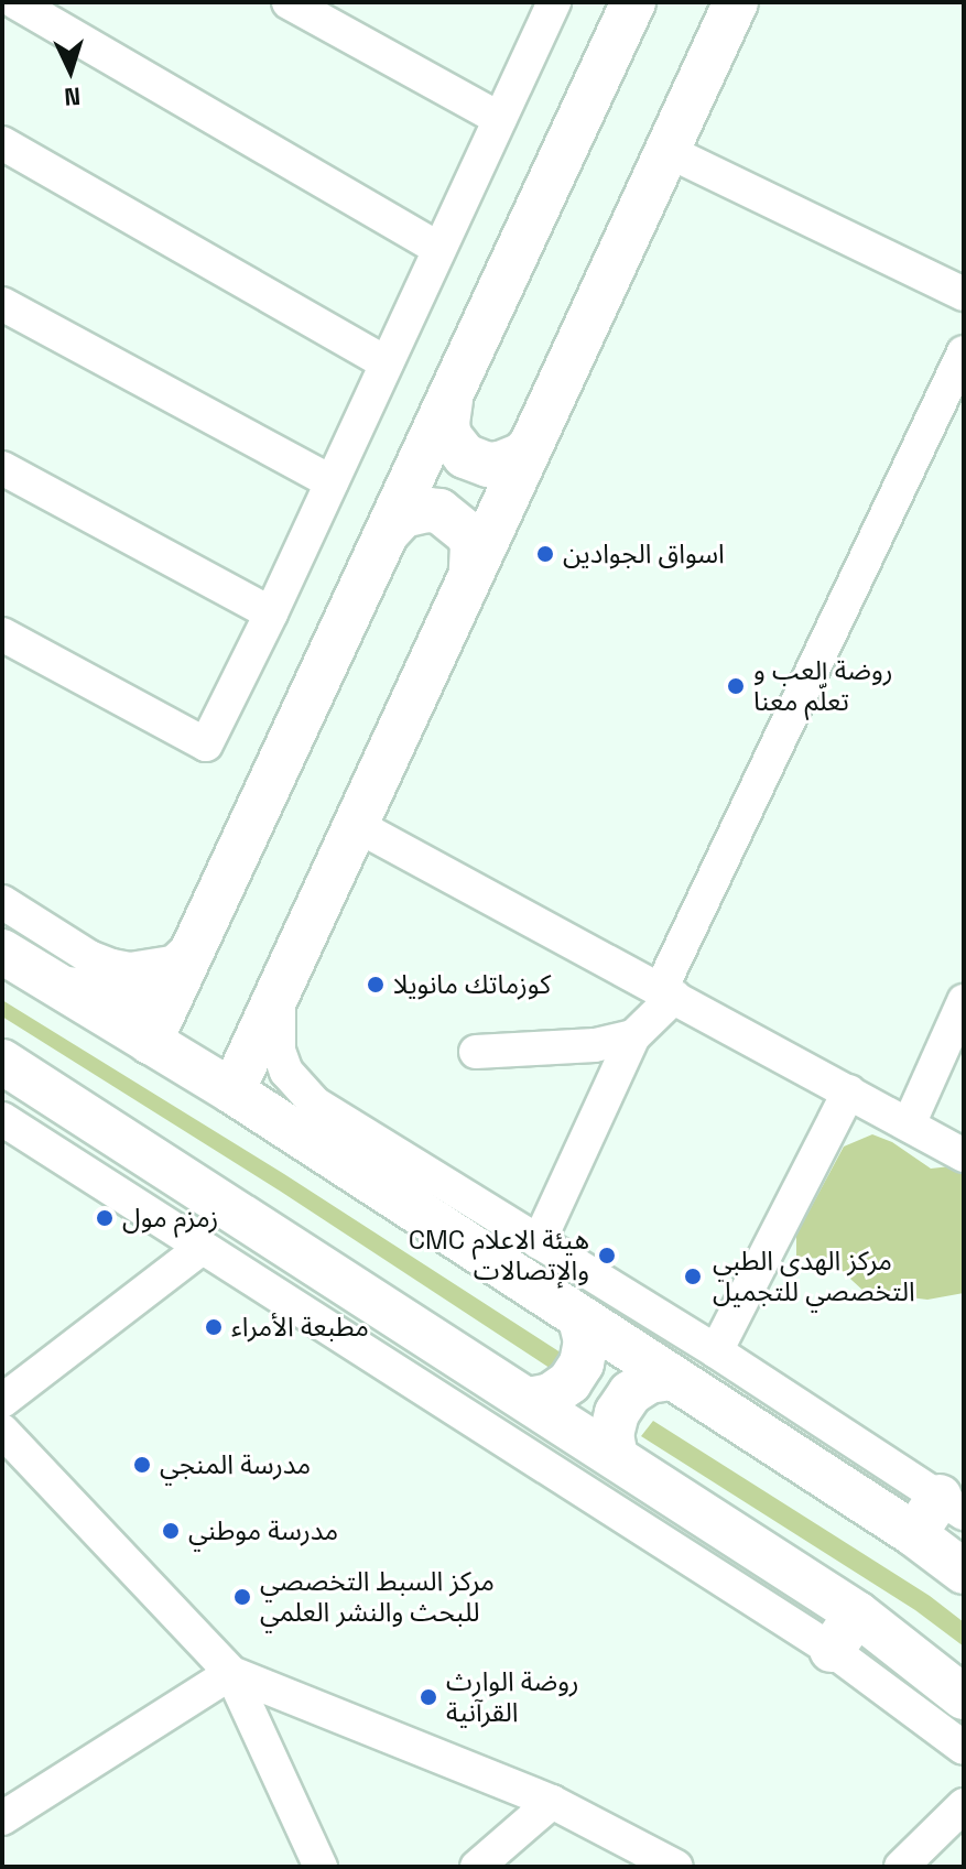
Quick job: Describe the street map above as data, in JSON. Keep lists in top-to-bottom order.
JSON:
{
  "places": [
    "اسواق الجوادين",
    "روضة إلعب و تعلّم معنا",
    "كوزماتك مانويلا",
    "زمزم مول",
    "CMC هيئة الاعلام والإتصالات",
    "مركز الهدى الطبي التخصصي للتجميل",
    "مطبعة الأمراء",
    "مدرسة المنجي",
    "مدرسة موطني",
    "مركز السبط التخصصي للبحث والنشر العلمي",
    "روضة الوارث القرآنية"
  ],
  "north": "bottom"
}
